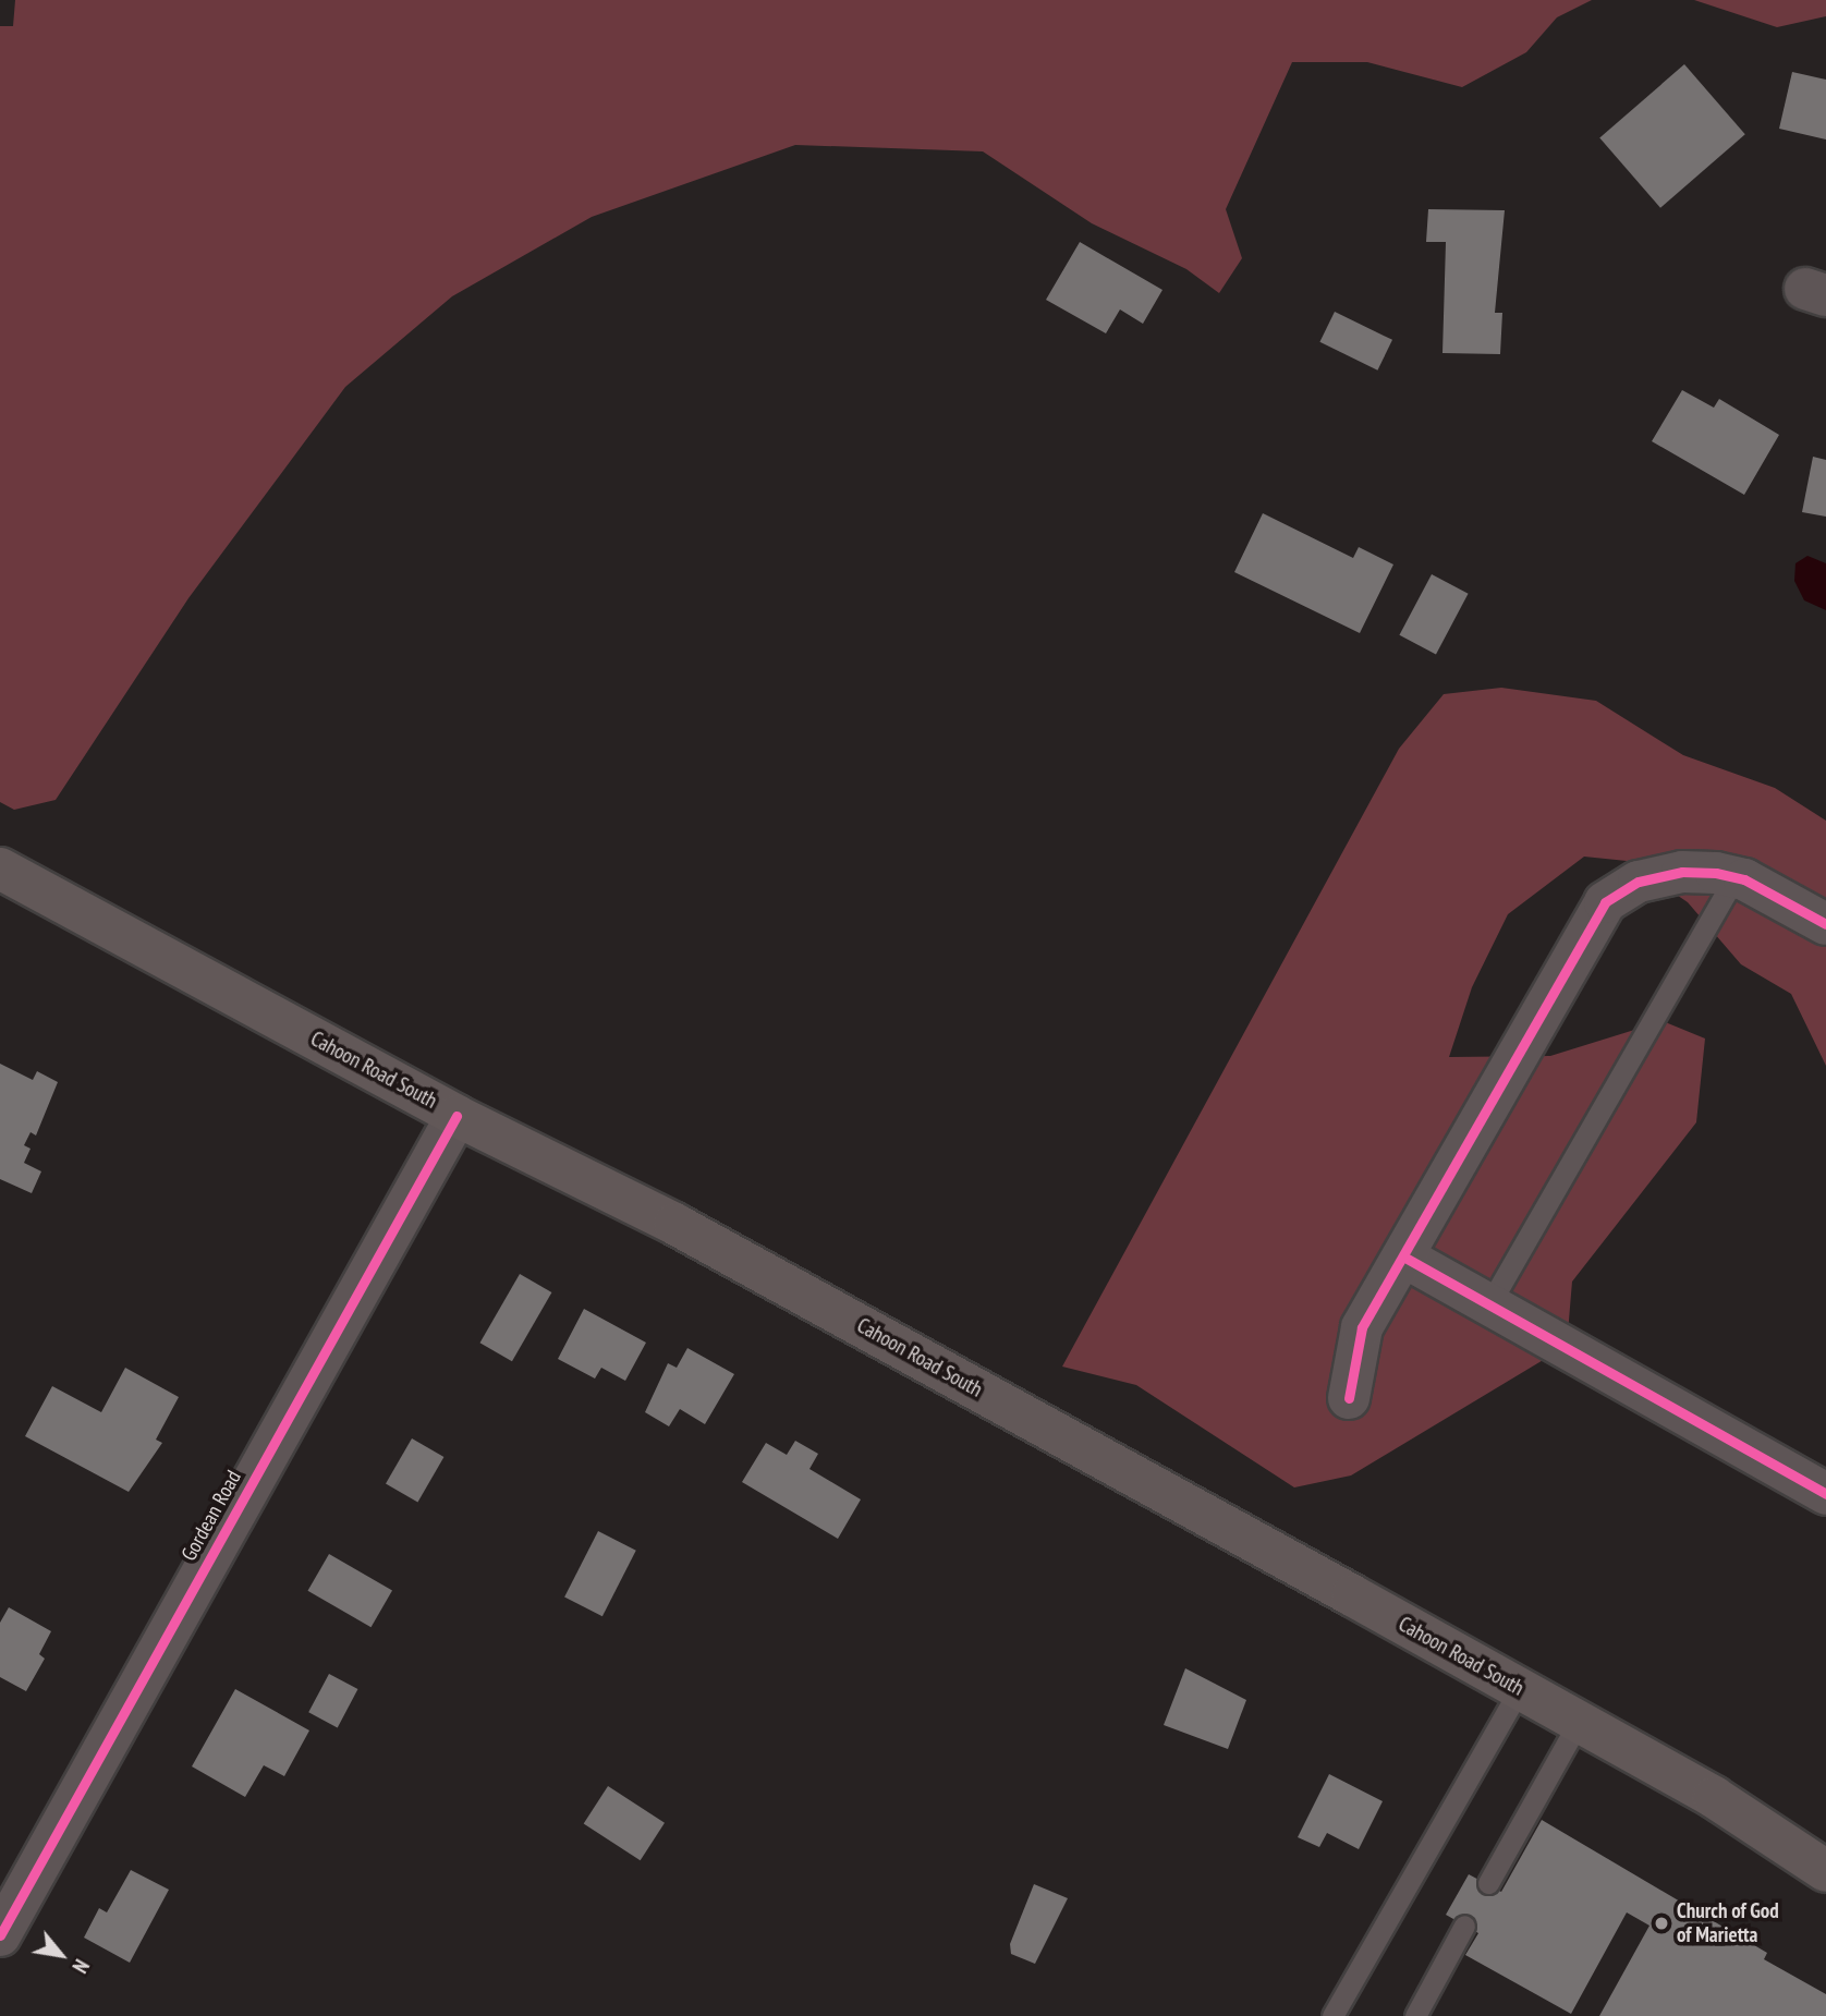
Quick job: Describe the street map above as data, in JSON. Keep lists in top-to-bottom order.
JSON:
{
  "streets": {
    "main road": ["Cahoon Road South"],
    "street": ["Gordean Road"]
  },
  "crossings": [
    ["Cahoon Road South", "Gordean Road"]
  ],
  "places": ["Church of God of Marietta"],
  "north": "bottom right"
}
